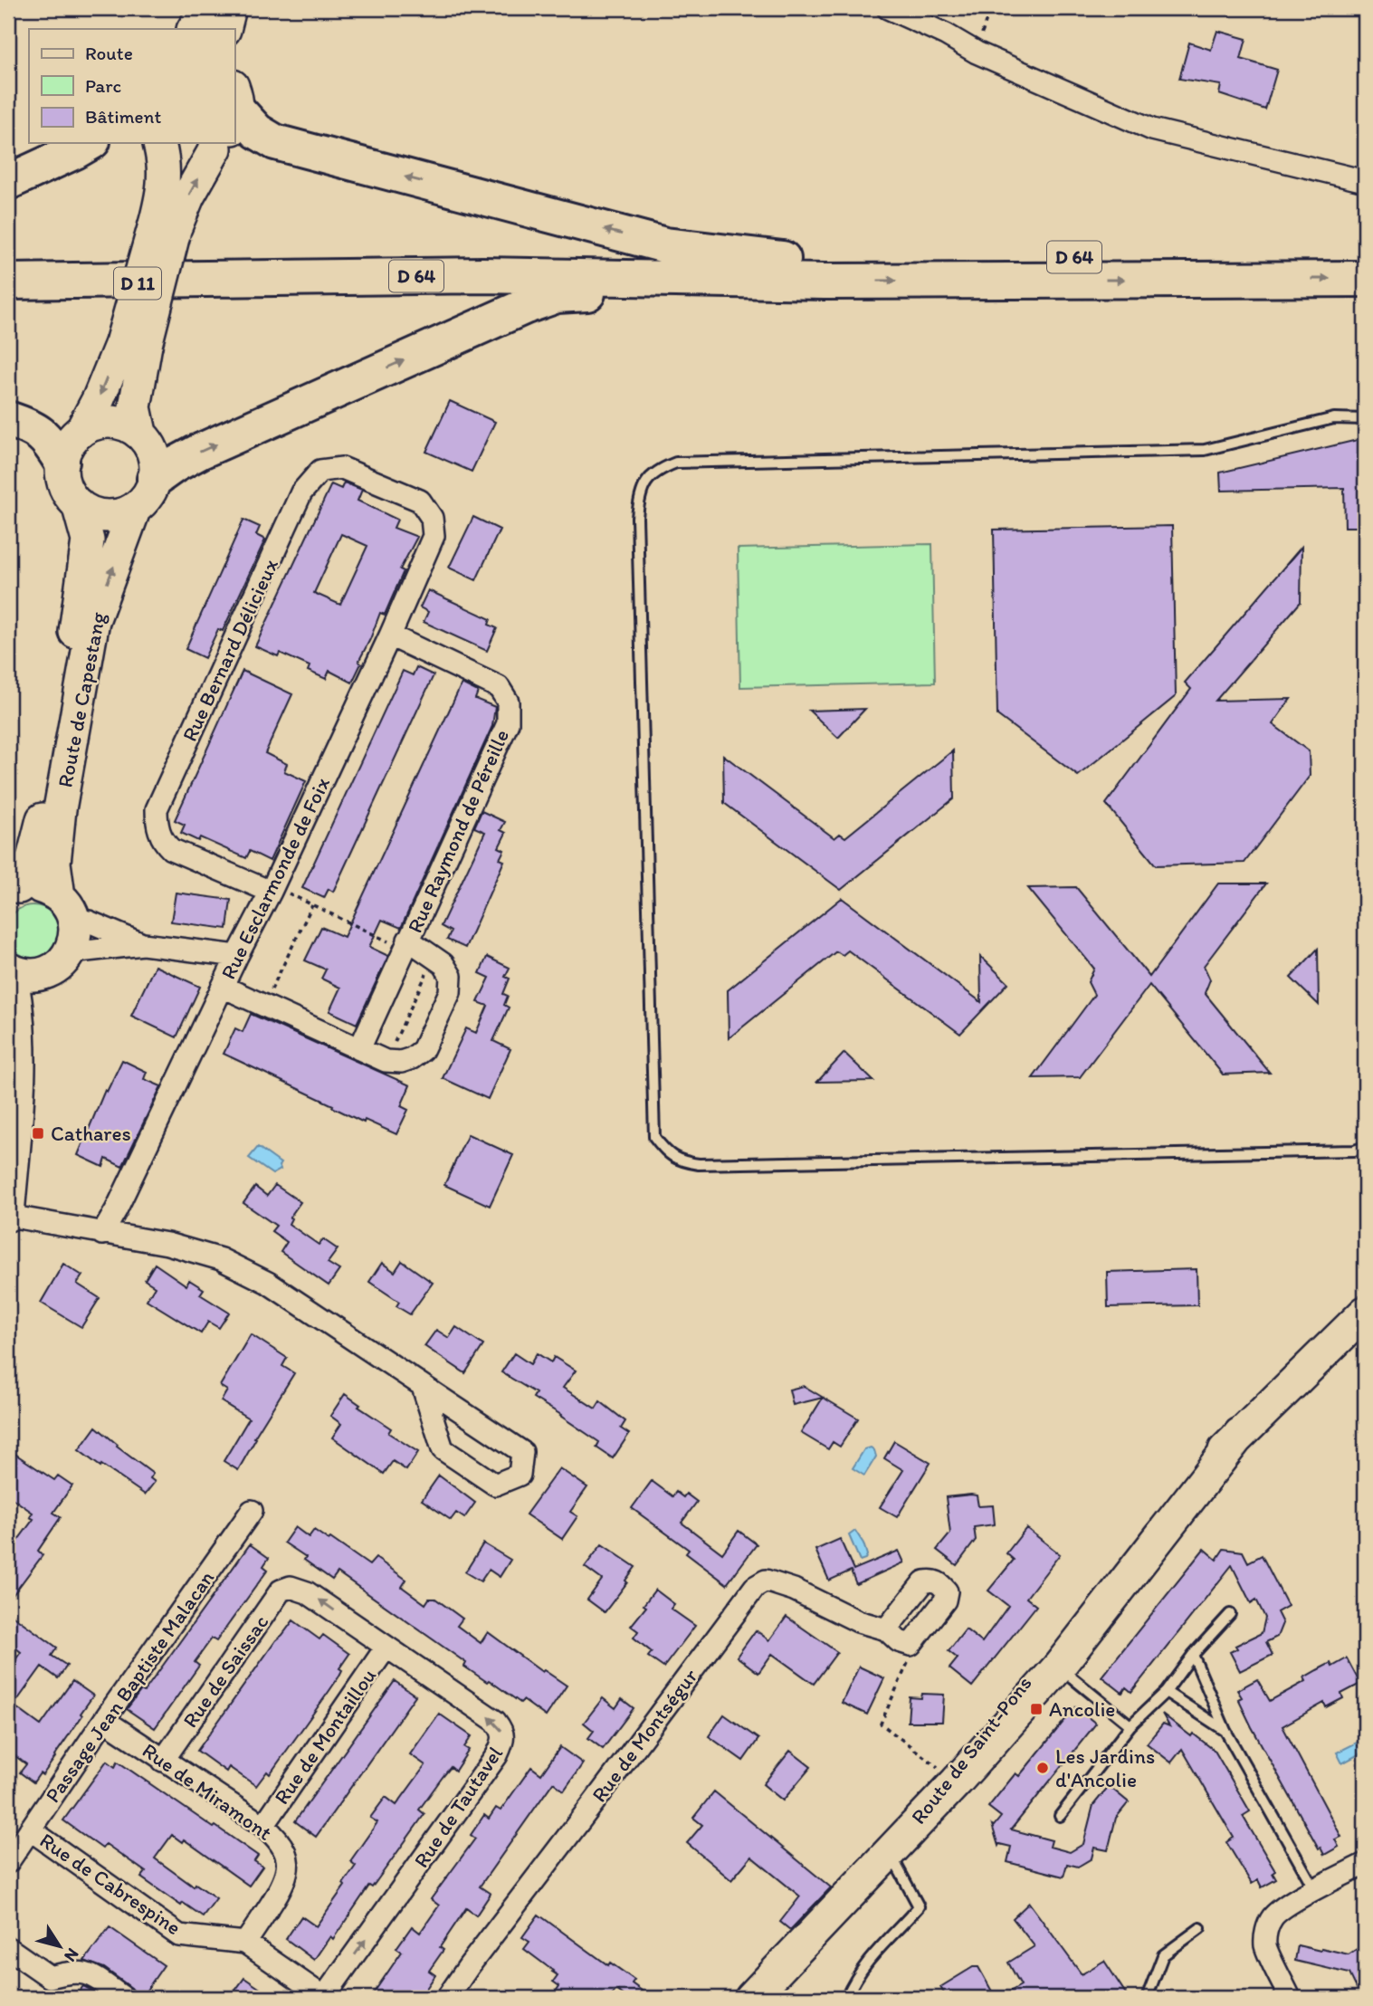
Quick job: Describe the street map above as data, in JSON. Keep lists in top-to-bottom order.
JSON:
{
  "streets": {
    "highway": ["D 64"],
    "main road": ["D 11", "Route de Capestang", "Route de Saint-Pons"],
    "street": [
      "Rue Bernard Délicieux",
      "Rue Raymond de Péreille",
      "Rue Esclarmonde de Foix",
      "Rue de Saissac",
      "Passage Jean Baptiste Malacan",
      "Rue de Montségur",
      "Rue de Montaillou",
      "Rue de Miramont",
      "Rue de Tautavel",
      "Rue de Cabrespine"
    ]
  },
  "crossings": [
    ["D 11", "Route de Capestang"],
    ["Rue Bernard Délicieux", "Rue Esclarmonde de Foix"],
    ["Rue Raymond de Péreille", "Rue Esclarmonde de Foix"],
    ["Rue de Saissac", "Rue de Miramont"],
    ["Rue de Saissac", "Rue de Tautavel"],
    ["Passage Jean Baptiste Malacan", "Rue de Miramont"],
    ["Passage Jean Baptiste Malacan", "Rue de Cabrespine"],
    ["Rue de Montaillou", "Rue de Miramont"],
    ["Rue de Montaillou", "Rue de Tautavel"],
    ["Rue de Miramont", "Rue de Cabrespine"],
    ["Rue de Tautavel", "Rue de Cabrespine"]
  ],
  "places": {
    "transit": ["Cathares", "Ancolie"],
    "other": ["Les Jardins d'Ancolie"]
  },
  "legend": ["Route", "Parc", "Bâtiment"],
  "north": "bottom right"
}
